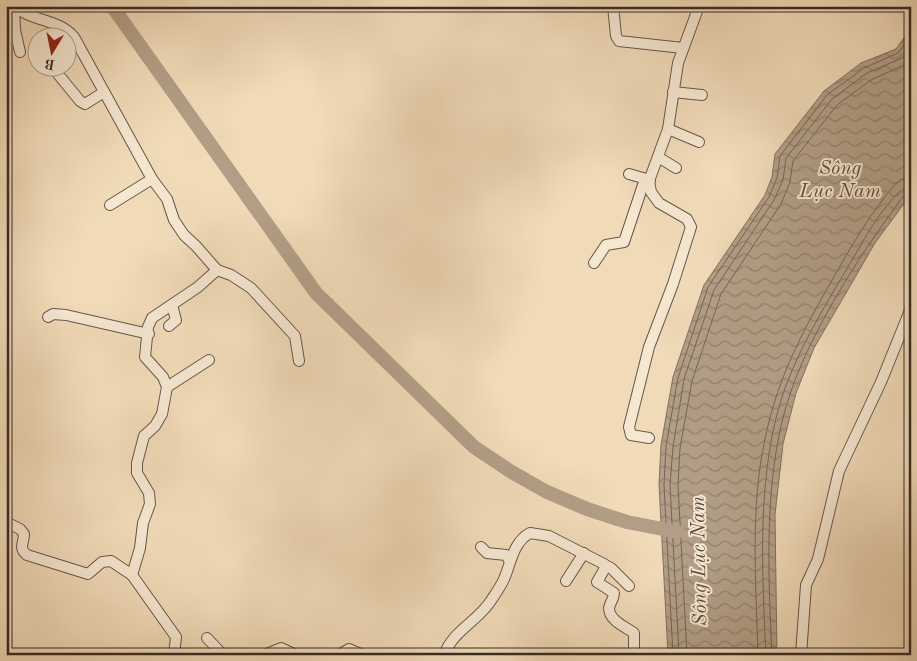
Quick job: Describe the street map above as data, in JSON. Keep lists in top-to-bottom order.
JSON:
{
  "water": ["Sông Lục Nam"],
  "north": "bottom"
}
